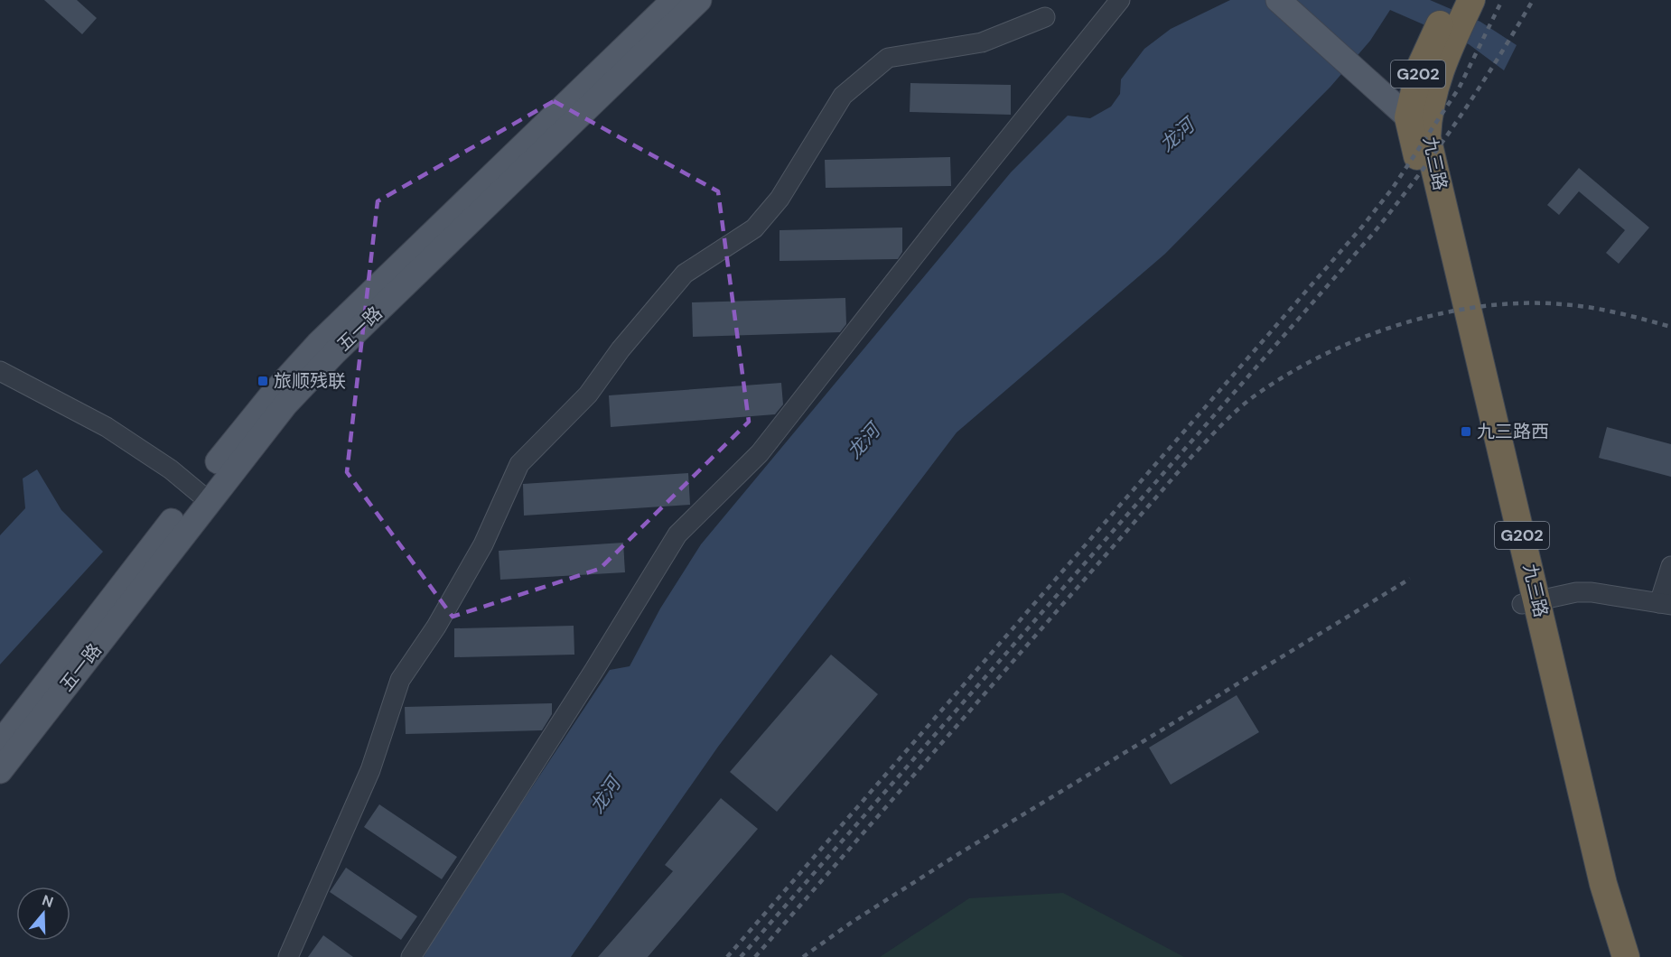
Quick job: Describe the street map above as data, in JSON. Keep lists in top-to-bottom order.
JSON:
{
  "streets": {
    "highway": ["G202", "九三路"],
    "main road": ["五一路"]
  },
  "crossings": [
    ["G202", "九三路"]
  ],
  "water": ["龙河"],
  "places": {
    "transit": ["旅顺残联", "九三路西"]
  },
  "north": "top"
}
